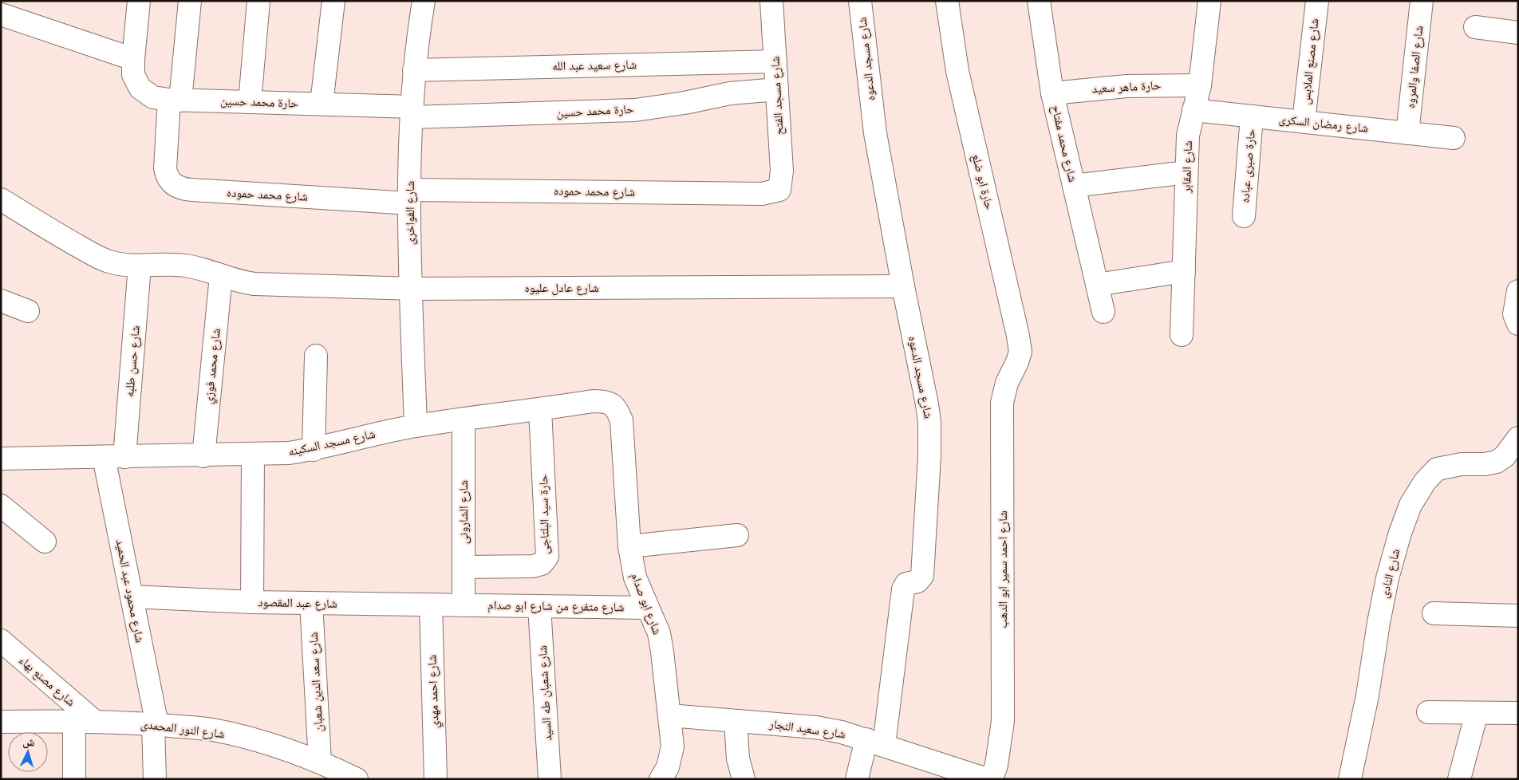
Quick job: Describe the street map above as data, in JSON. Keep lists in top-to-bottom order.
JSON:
{
  "streets": {
    "street": [
      "شارع مسجد الدعوه",
      "شارع مصنع الملابس",
      "شارع سعيد عبد الله",
      "شارع الصفا والمروه",
      "حارة ماهر سعيد",
      "شارع مسجد الفتح",
      "حارة محمد حسين",
      "شارع رمضان السكرى",
      "شارع محمد مفتاح",
      "حارة صبرى عباده",
      "شارع المقابر",
      "حارة ابو ضلع",
      "شارع محمد حموده",
      "شارع الفواخرى",
      "شارع عادل عليوه",
      "شارع حسن طلبه",
      "شارع محمد فوزي",
      "شارع مسجد السكينه",
      "شارع الشارونى",
      "حارة سيد البلتاجى",
      "شارع احمد سمير ابو الدهب",
      "شارع النادى",
      "شارع محمود عبد الحميد",
      "شارع عبد المقصود",
      "شارع ابو صدام",
      "شارع متفرع من شارع ابو صدام",
      "شارع مصنع بهاء",
      "شارع سعد الدين شعبان",
      "شارع احمد مهدي",
      "شارع شعبان طه السيد",
      "شارع النور المحمدى",
      "شارع سعيد النجار"
    ]
  },
  "crossings": [
    ["شارع مسجد الدعوه", "شارع عادل عليوه"],
    ["شارع مسجد الدعوه", "شارع سعيد النجار"],
    ["شارع مصنع الملابس", "شارع رمضان السكرى"],
    ["شارع سعيد عبد الله", "شارع مسجد الفتح"],
    ["شارع سعيد عبد الله", "شارع الفواخرى"],
    ["شارع الصفا والمروه", "شارع رمضان السكرى"],
    ["حارة ماهر سعيد", "شارع محمد مفتاح"],
    ["حارة ماهر سعيد", "شارع المقابر"],
    ["شارع مسجد الفتح", "حارة محمد حسين"],
    ["شارع مسجد الفتح", "شارع محمد حموده"],
    ["حارة محمد حسين", "شارع محمد حموده"],
    ["حارة محمد حسين", "شارع الفواخرى"],
    ["شارع رمضان السكرى", "حارة صبرى عباده"],
    ["شارع رمضان السكرى", "شارع المقابر"],
    ["حارة ابو ضلع", "شارع احمد سمير ابو الدهب"],
    ["شارع محمد حموده", "شارع الفواخرى"],
    ["شارع الفواخرى", "شارع عادل عليوه"],
    ["شارع الفواخرى", "شارع مسجد السكينه"],
    ["شارع عادل عليوه", "شارع حسن طلبه"],
    ["شارع عادل عليوه", "شارع محمد فوزي"],
    ["شارع حسن طلبه", "شارع مسجد السكينه"],
    ["شارع حسن طلبه", "شارع محمود عبد الحميد"],
    ["شارع محمد فوزي", "شارع مسجد السكينه"],
    ["شارع مسجد السكينه", "شارع الشارونى"],
    ["شارع مسجد السكينه", "حارة سيد البلتاجى"],
    ["شارع مسجد السكينه", "شارع محمود عبد الحميد"],
    ["شارع مسجد السكينه", "شارع ابو صدام"],
    ["شارع الشارونى", "حارة سيد البلتاجى"],
    ["شارع الشارونى", "شارع عبد المقصود"],
    ["شارع الشارونى", "شارع متفرع من شارع ابو صدام"],
    ["شارع محمود عبد الحميد", "شارع عبد المقصود"],
    ["شارع محمود عبد الحميد", "شارع النور المحمدى"],
    ["شارع عبد المقصود", "شارع متفرع من شارع ابو صدام"],
    ["شارع عبد المقصود", "شارع سعد الدين شعبان"],
    ["شارع عبد المقصود", "شارع احمد مهدي"],
    ["شارع ابو صدام", "شارع متفرع من شارع ابو صدام"],
    ["شارع ابو صدام", "شارع سعيد النجار"],
    ["شارع متفرع من شارع ابو صدام", "شارع شعبان طه السيد"],
    ["شارع مصنع بهاء", "شارع النور المحمدى"],
    ["شارع سعد الدين شعبان", "شارع النور المحمدى"]
  ],
  "north": "top"
}
